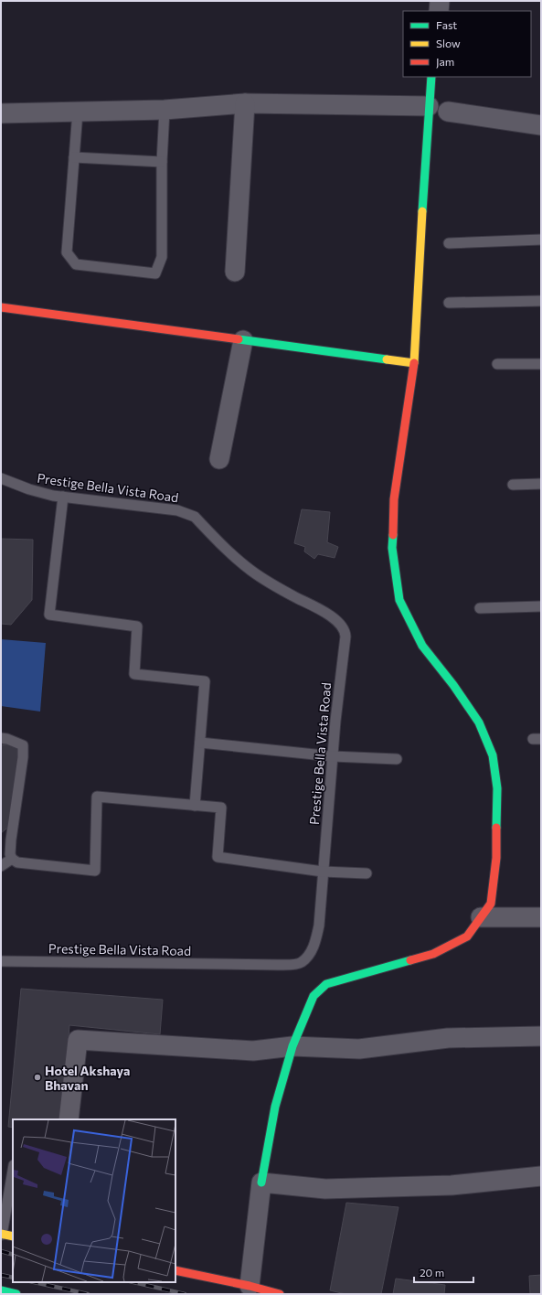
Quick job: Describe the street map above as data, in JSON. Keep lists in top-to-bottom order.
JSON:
{
  "streets": {
    "lane": ["Prestige Bella Vista Road"]
  },
  "places": ["Hotel Akshaya Bhavan"],
  "legend": ["Fast", "Slow", "Jam"],
  "scale_bar": "20 m"
}
